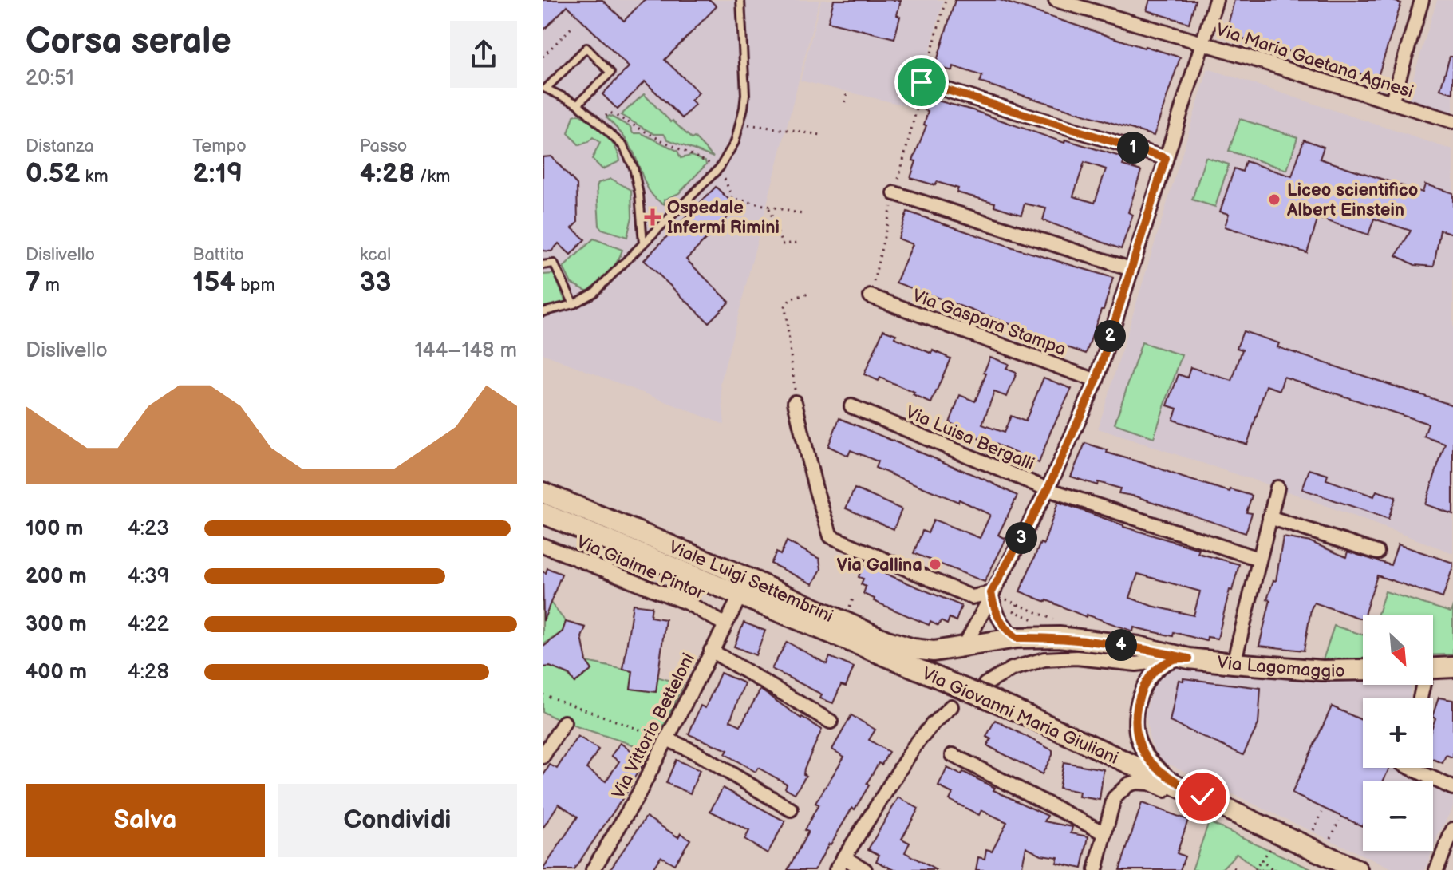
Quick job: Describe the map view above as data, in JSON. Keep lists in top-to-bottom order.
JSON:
{
  "streets": {
    "main road": ["Viale Luigi Settembrini", "Via Lagomaggio", "Via Giovanni Maria Giuliani"],
    "street": [
      "Via Maria Gaetana Agnesi",
      "Via Gaspara Stampa",
      "Via Luisa Bergalli",
      "Via Giaime Pintor",
      "Via Vittorio Betteloni"
    ]
  },
  "crossings": [
    ["Via Giaime Pintor", "Via Vittorio Betteloni"],
    ["Viale Luigi Settembrini", "Via Lagomaggio"],
    ["Viale Luigi Settembrini", "Via Giovanni Maria Giuliani"],
    ["Viale Luigi Settembrini", "Via Vittorio Betteloni"]
  ],
  "places": {
    "other": ["Liceo scientifico Albert Einstein", "Via Gallina"],
    "health": ["Ospedale Infermi Rimini"]
  },
  "north": "bottom right",
  "page": {
    "heading": ["Corsa serale", "20:51"],
    "stats": [
      ["Distanza", "0.52 km"],
      ["Tempo", "2:19"],
      ["Passo", "4:28 /km"],
      ["Dislivello", "7 m"],
      ["Battito", "154 bpm"],
      ["kcal", "33"]
    ],
    "pins": [
      "1",
      "2",
      "3",
      "4"
    ],
    "chart": ["Dislivello", "144–148 m"],
    "list": [
      {
        "name": "100 m",
        "note": "4:23"
      },
      {
        "name": "200 m",
        "note": "4:39"
      },
      {
        "name": "300 m",
        "note": "4:22"
      },
      {
        "name": "400 m",
        "note": "4:28"
      }
    ],
    "map_buttons": ["+", "−"],
    "buttons": ["Salva", "Condividi"]
  }
}
